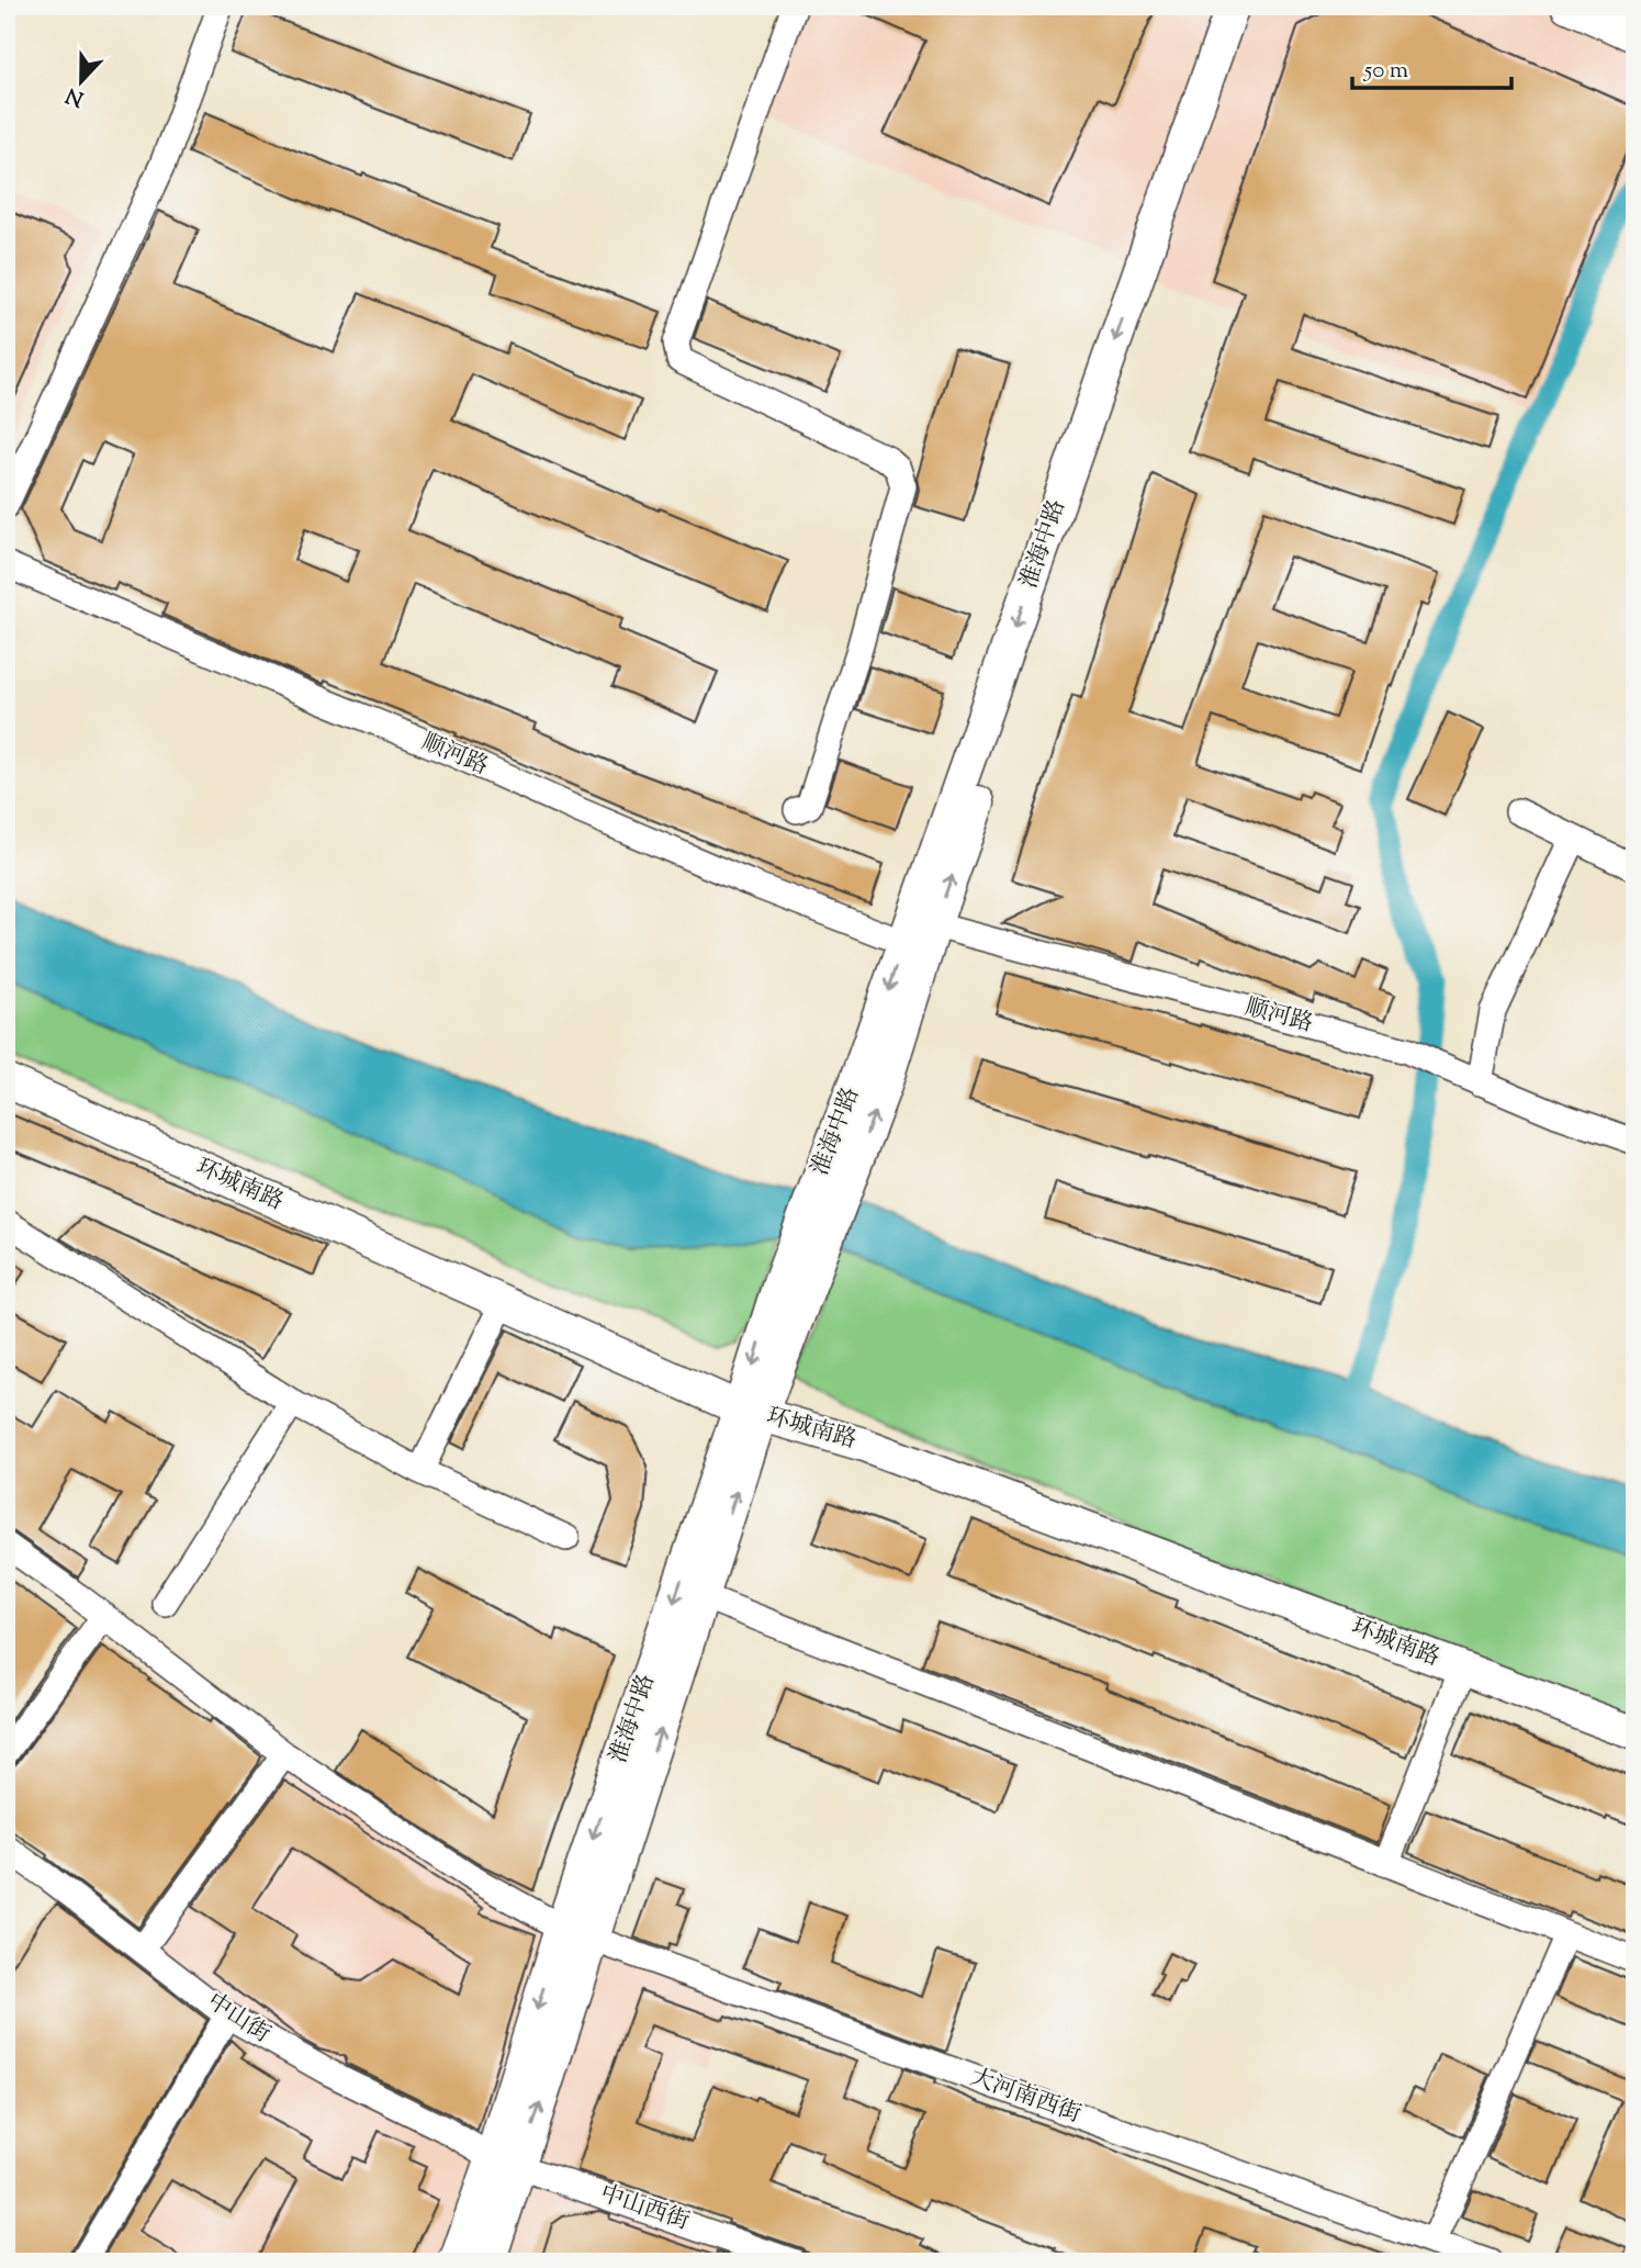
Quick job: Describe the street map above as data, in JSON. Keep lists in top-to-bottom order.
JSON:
{
  "streets": {
    "main road": ["淮海中路", "环城南路"],
    "street": [
      "顺河路",
      "中山街",
      "大河南西街",
      "中山西街"
    ]
  },
  "crossings": [
    ["淮海中路", "顺河路"],
    ["淮海中路", "环城南路"],
    ["淮海中路", "中山街"],
    ["淮海中路", "大河南西街"],
    ["淮海中路", "中山西街"],
    ["中山街", "中山西街"]
  ],
  "scale_bar": "50 m",
  "north": "bottom"
}
